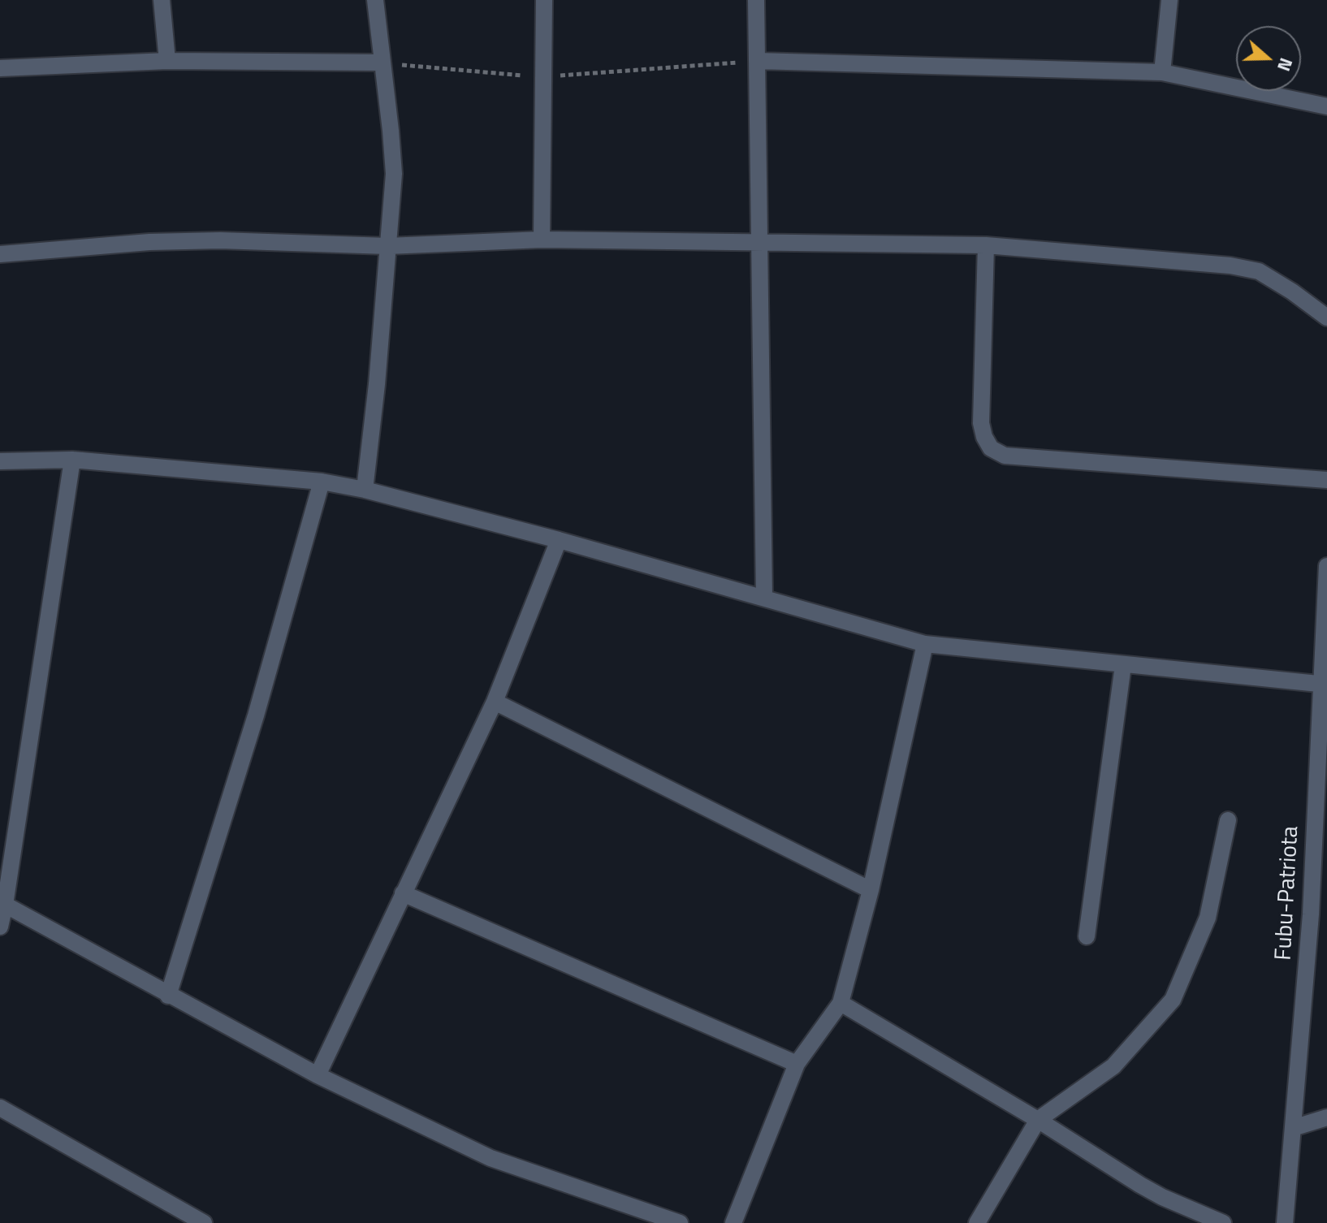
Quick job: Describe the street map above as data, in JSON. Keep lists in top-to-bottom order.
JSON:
{
  "streets": {
    "street": ["Fubu-Patriota"]
  },
  "north": "right"
}
